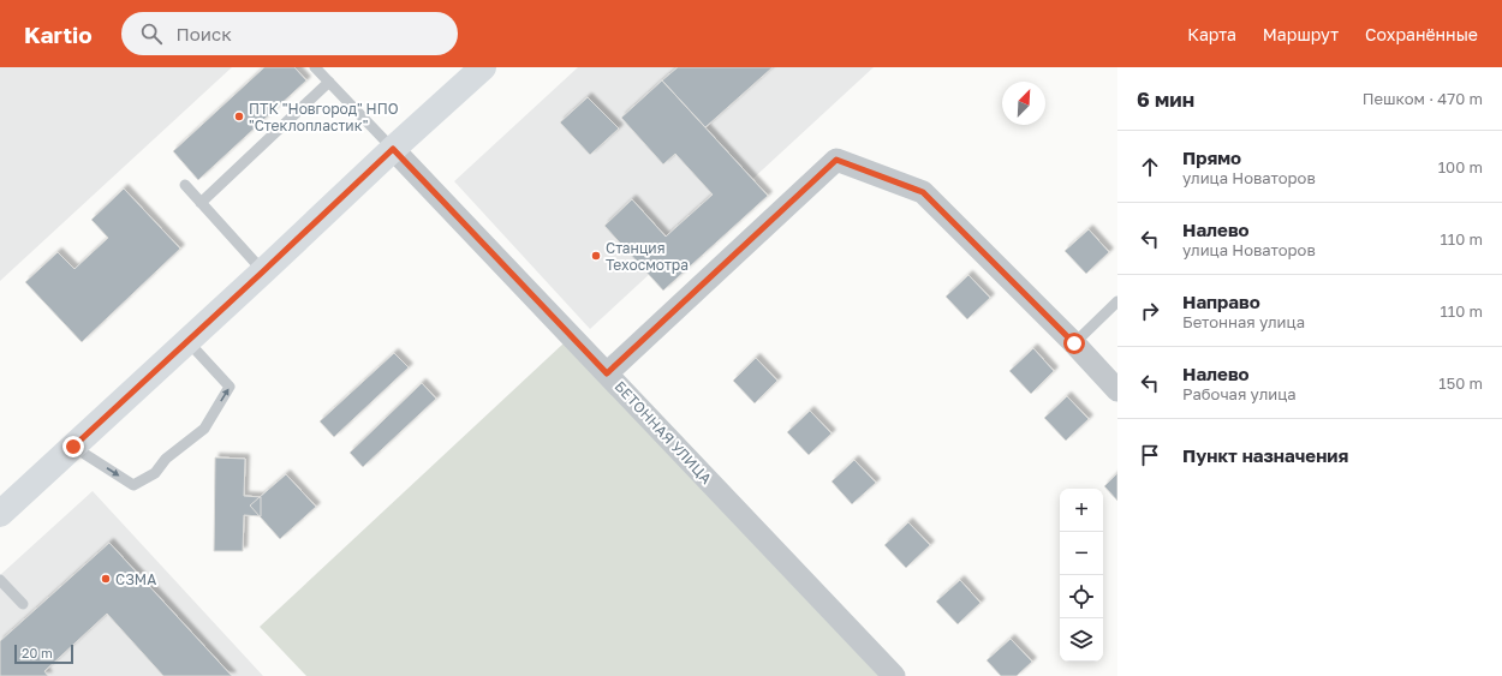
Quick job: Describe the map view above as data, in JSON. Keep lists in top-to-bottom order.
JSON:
{
  "streets": {
    "street": ["БЕТОННАЯ УЛИЦА"]
  },
  "places": ["ПТК \"Новгород\" НПО \"Стеклопластик\"", "Станция Техосмотра", "СЗМА"],
  "scale_bar": "20 m",
  "north": "top right",
  "page": {
    "header": "Kartio",
    "search": "Поиск",
    "nav": ["Карта", "Маршрут", "Сохранённые"],
    "heading": ["6 мин", "Пешком · 470 m"],
    "list": [
      ["Прямо", "улица Новаторов", "100 m"],
      ["Налево", "улица Новаторов", "110 m"],
      ["Направо", "Бетонная улица", "110 m"],
      ["Налево", "Рабочая улица", "150 m"],
      "Пункт назначения"
    ],
    "map_buttons": ["+", "−"],
    "scale": "20 m"
  }
}
